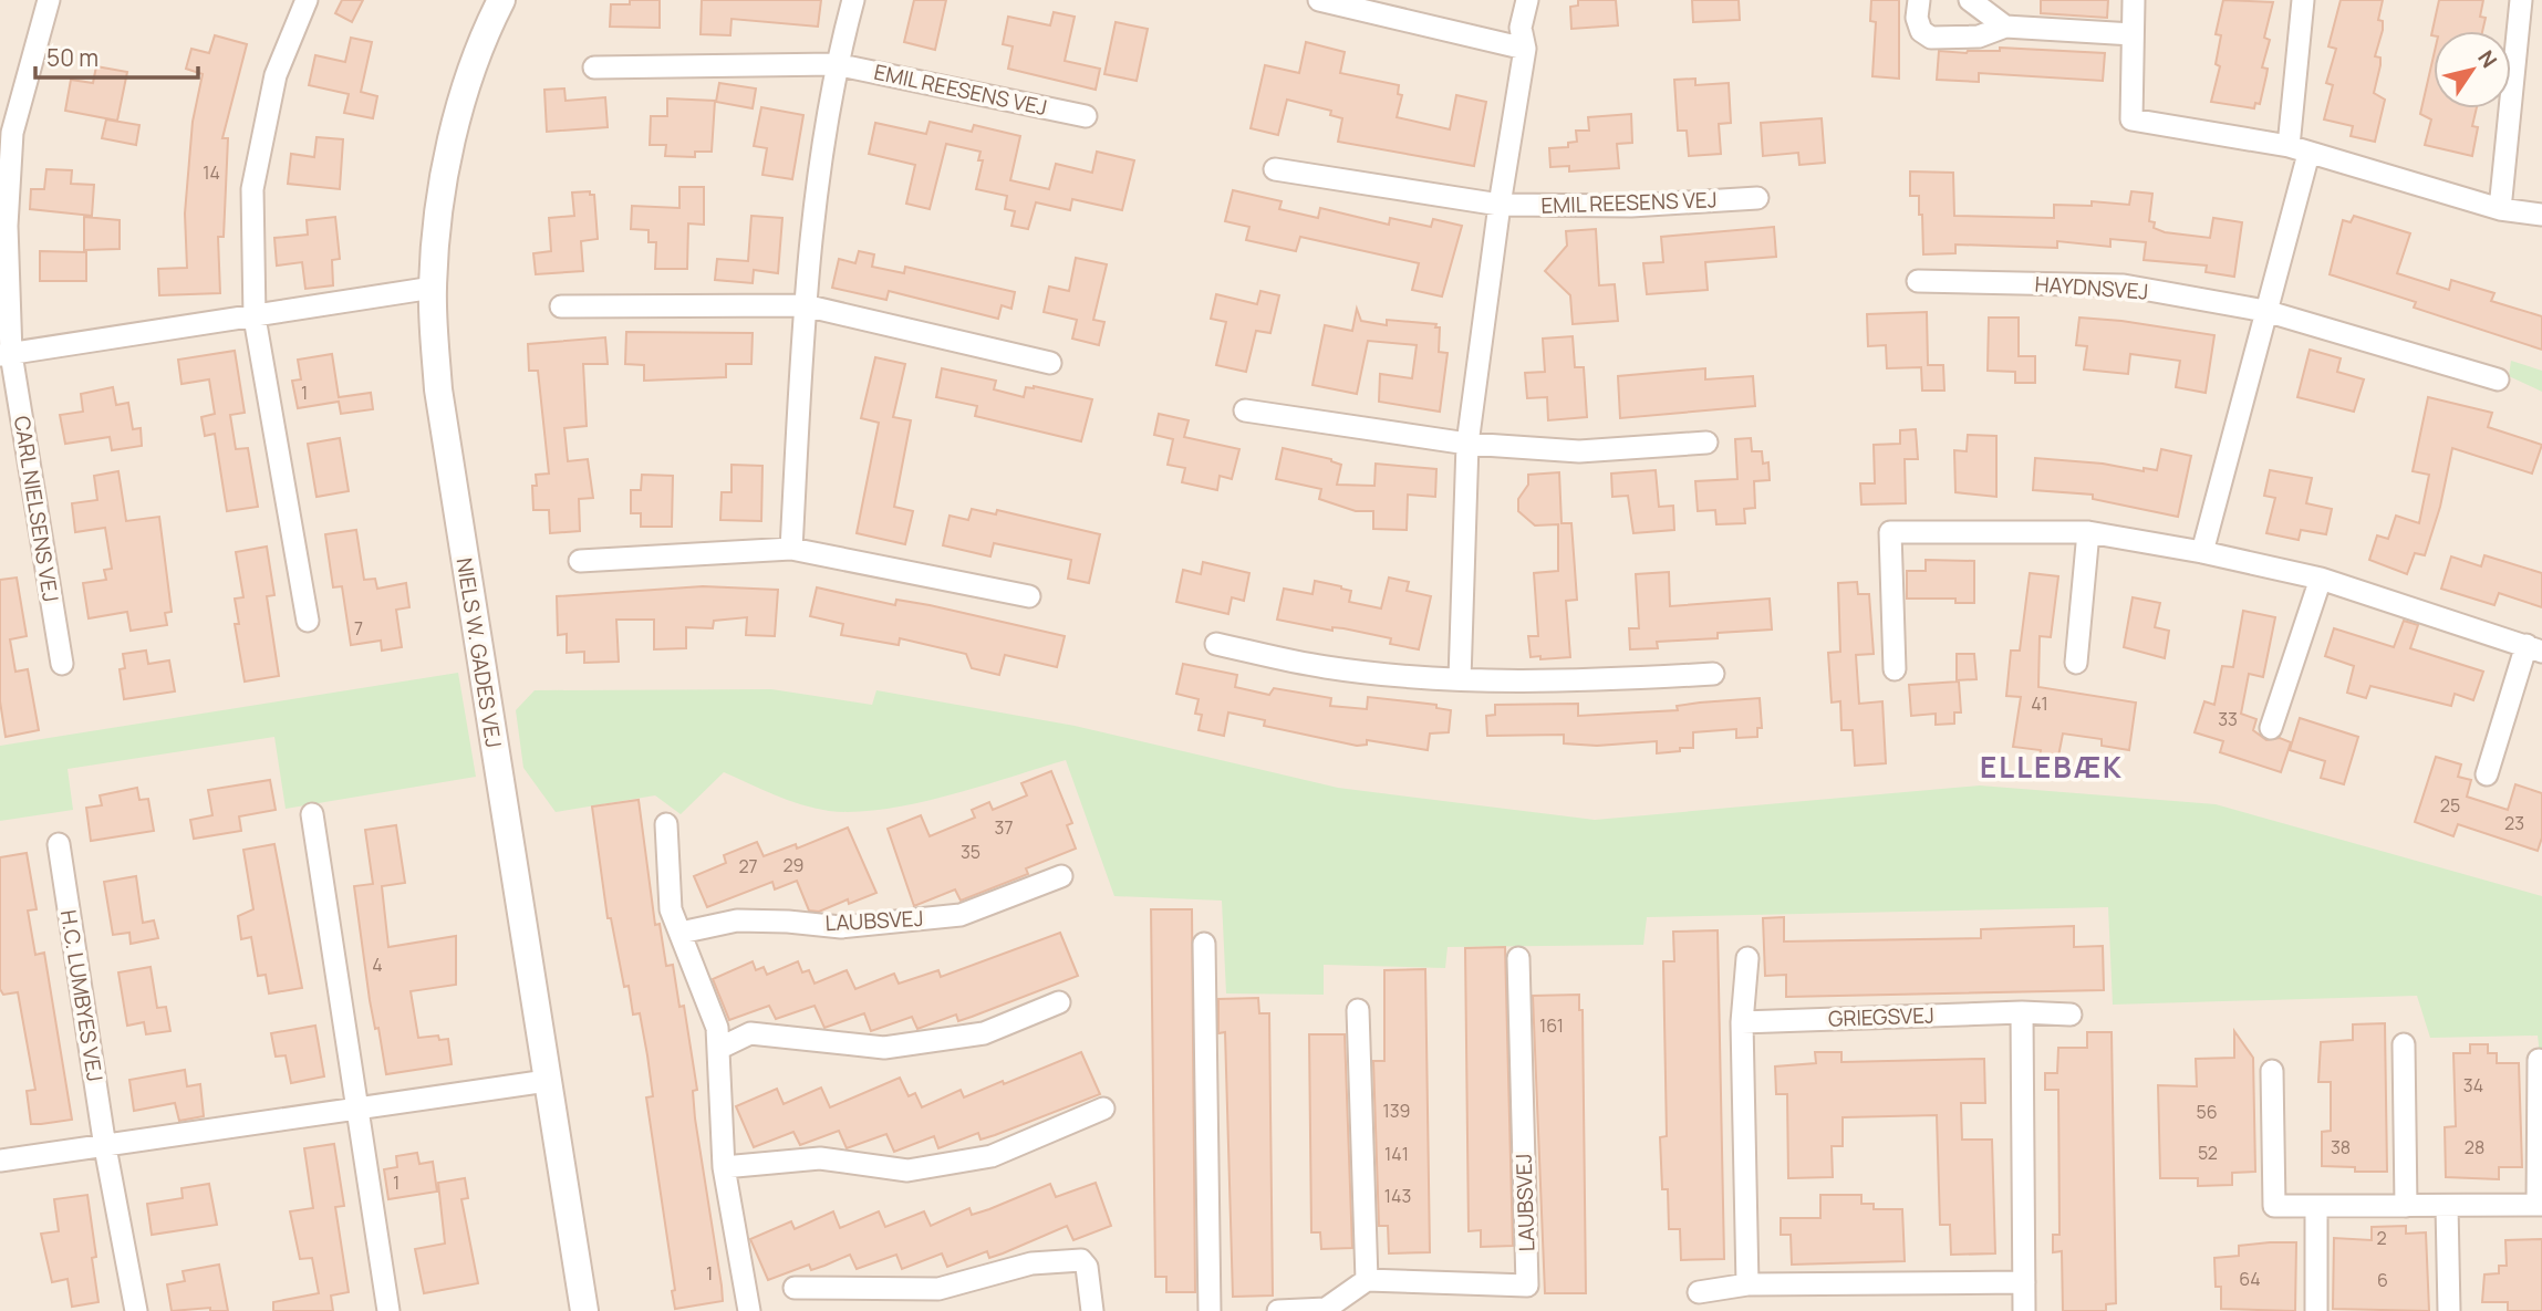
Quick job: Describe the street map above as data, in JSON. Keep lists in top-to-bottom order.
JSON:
{
  "streets": {
    "street": [
      "EMIL REESENS VEJ",
      "HAYDNSVEJ",
      "CARL NIELSENS VEJ",
      "NIELS W. GADES VEJ",
      "LAUBSVEJ",
      "H.C. LUMBYES VEJ",
      "GRIEGSVEJ"
    ]
  },
  "districts": ["ELLEBÆK"],
  "house_numbers": [
    "14",
    "1",
    "7",
    "41",
    "33",
    "25",
    "23",
    "37",
    "35",
    "29",
    "27",
    "4",
    "161",
    "34",
    "139",
    "56",
    "38",
    "28",
    "52",
    "141",
    "1",
    "143",
    "2",
    "1",
    "64",
    "6"
  ],
  "scale_bar": "50 m",
  "north": "top right"
}
